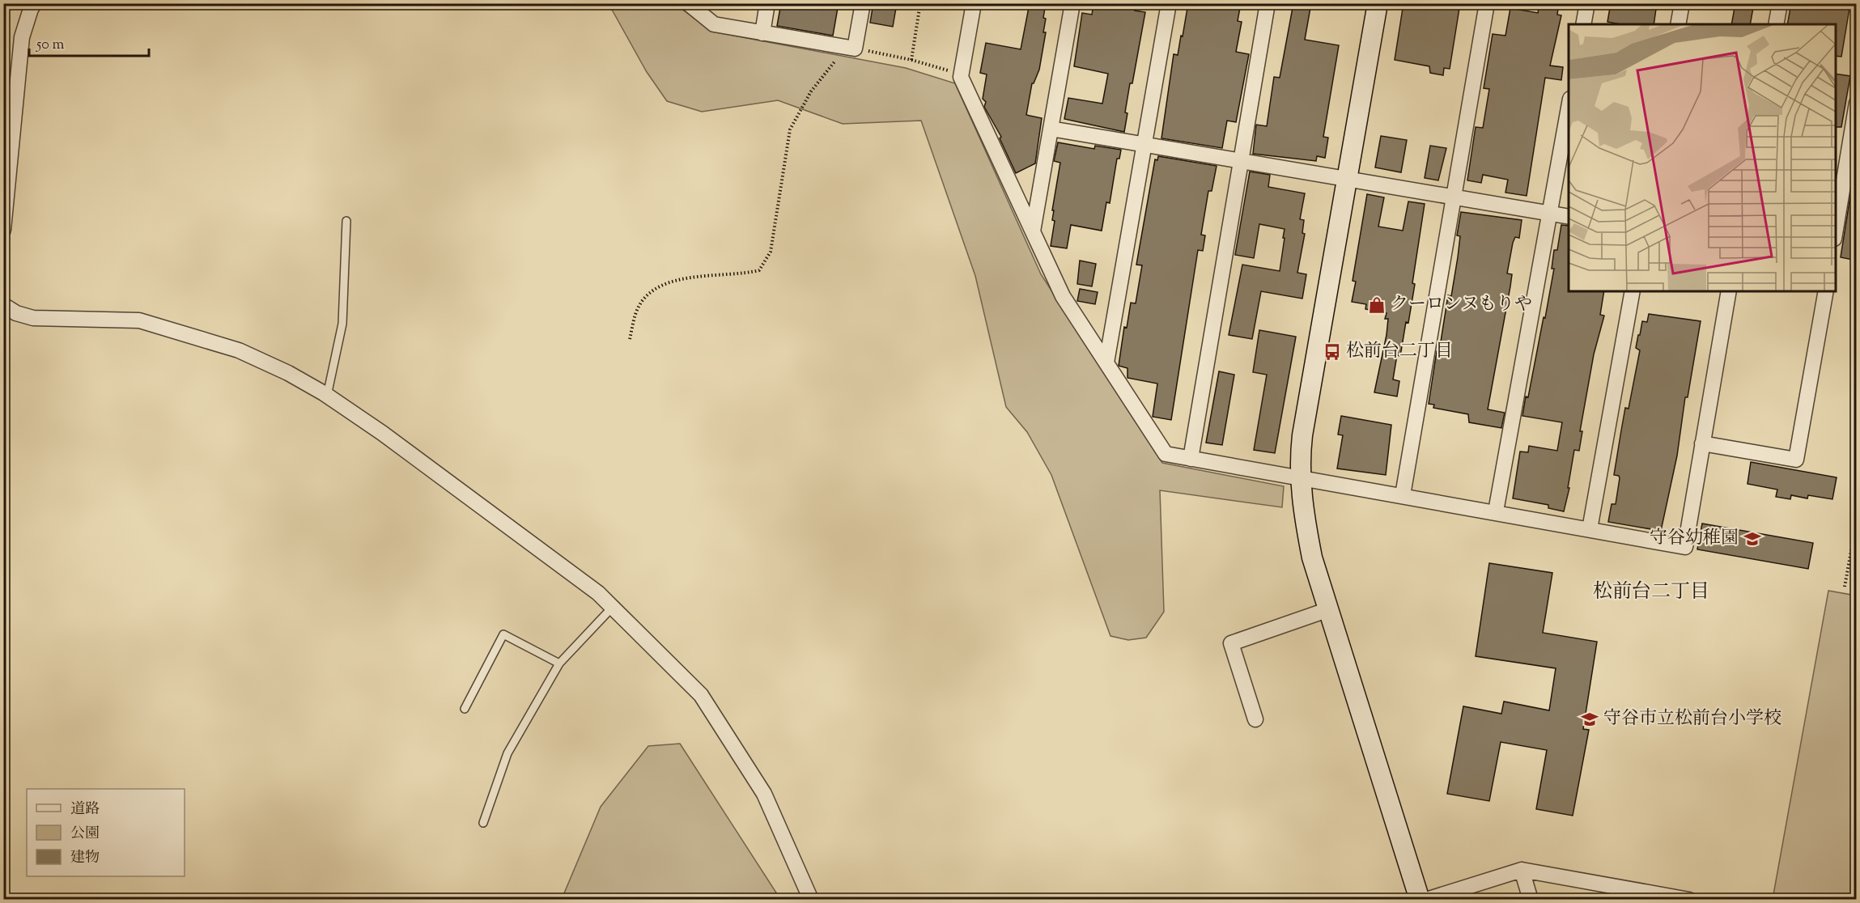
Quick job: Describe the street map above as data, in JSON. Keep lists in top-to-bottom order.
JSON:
{
  "districts": ["松前台二丁目"],
  "places": {
    "shop": ["クーロンヌもりや"],
    "bus stop": ["松前台二丁目"],
    "school or university": ["守谷幼稚園", "守谷市立松前台小学校"]
  },
  "legend": ["道路", "公園", "建物"],
  "scale_bar": "50 m"
}
